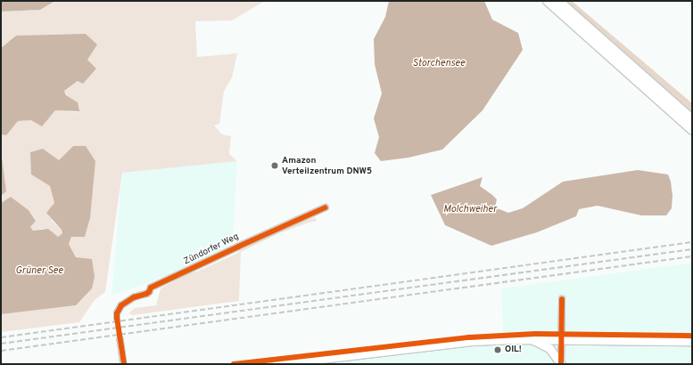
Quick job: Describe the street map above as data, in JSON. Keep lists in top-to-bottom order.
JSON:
{
  "streets": {
    "street": ["Zündorfer Weg"]
  },
  "water": ["Storchensee", "Molchweiher", "Grüner See"],
  "places": ["Amazon Verteilzentrum DNW5", "OIL!"]
}
